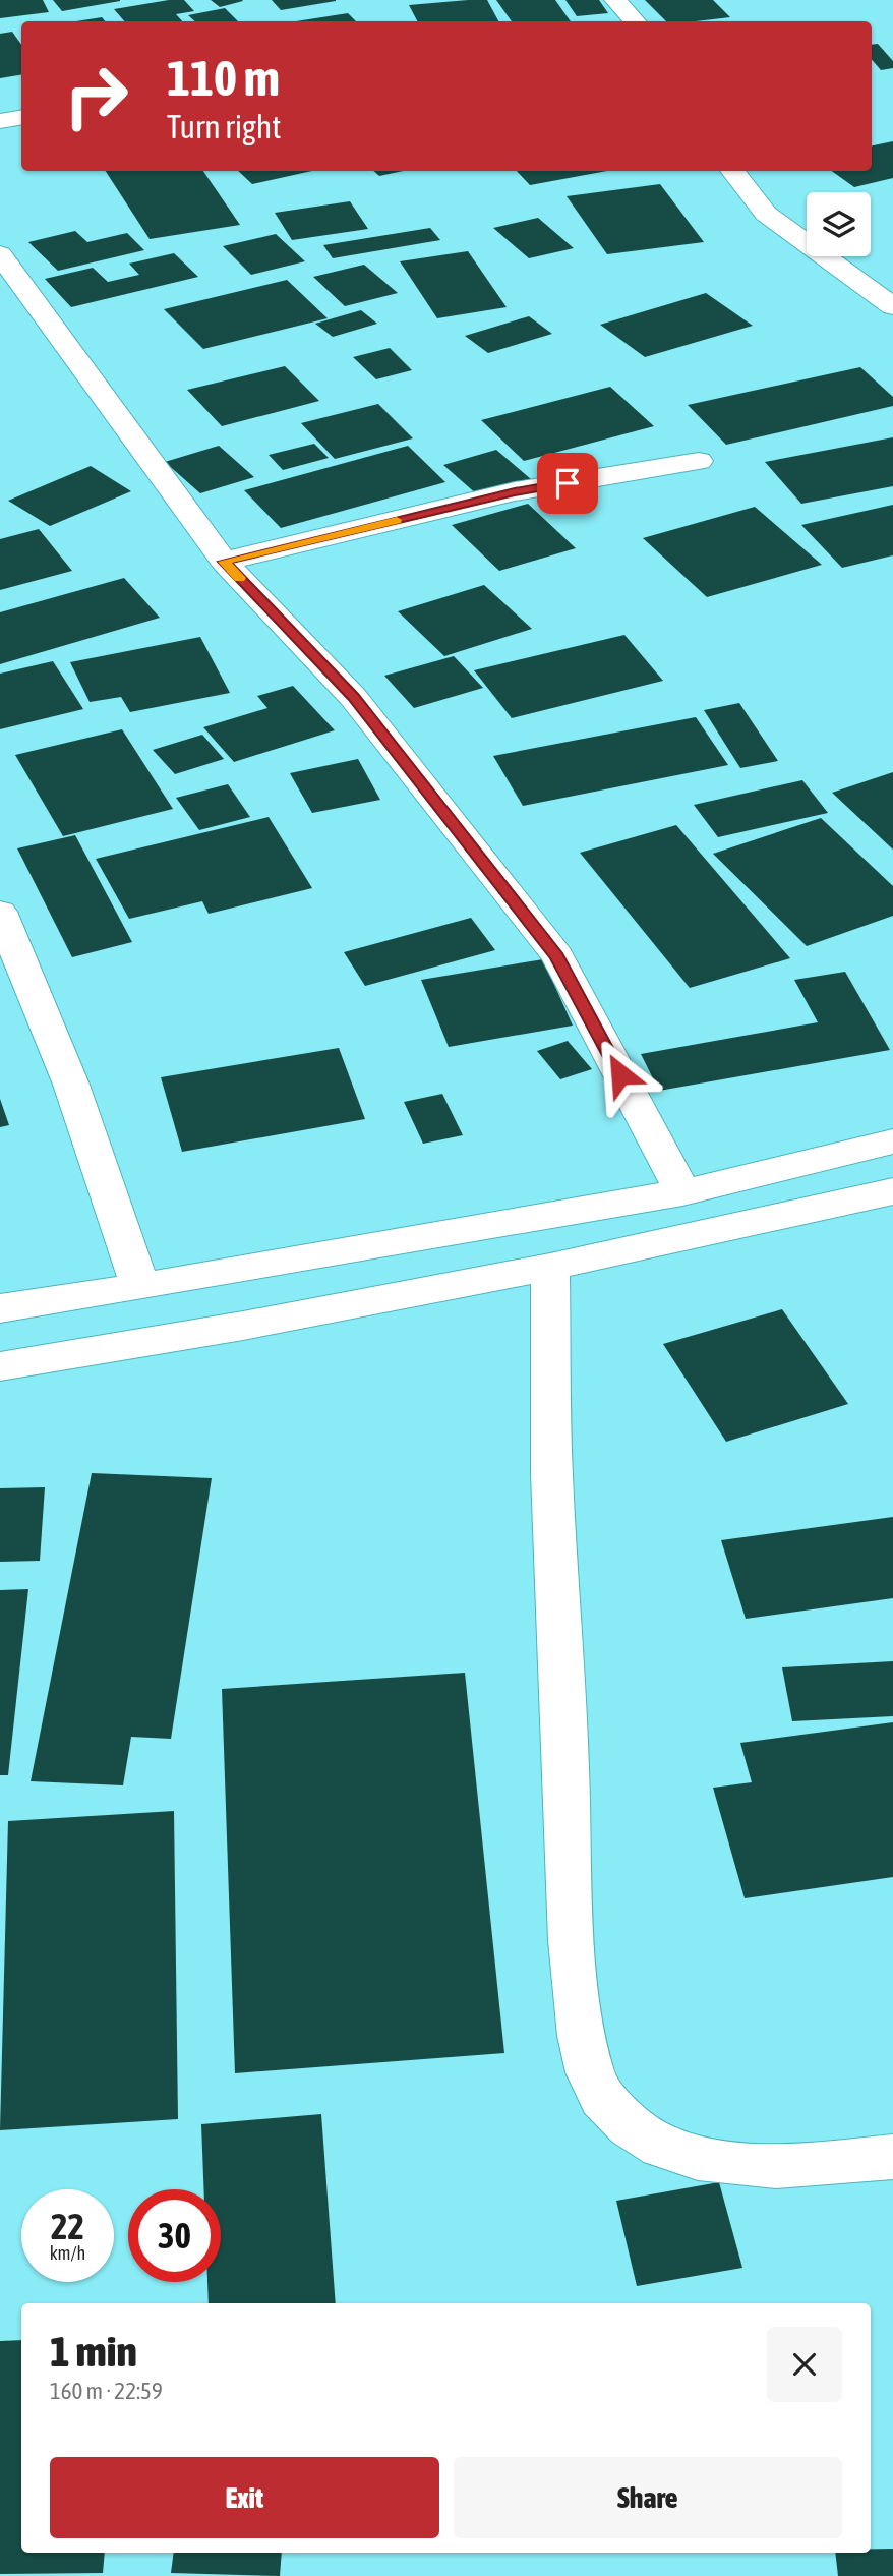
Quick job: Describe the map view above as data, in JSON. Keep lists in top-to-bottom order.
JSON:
{
  "page": {
    "turn": ["110 m", "Turn right"],
    "speed": "22 km/h",
    "limit": "30",
    "heading": ["1 min", "160 m · 22:59"],
    "buttons": ["Exit", "Share"]
  }
}
